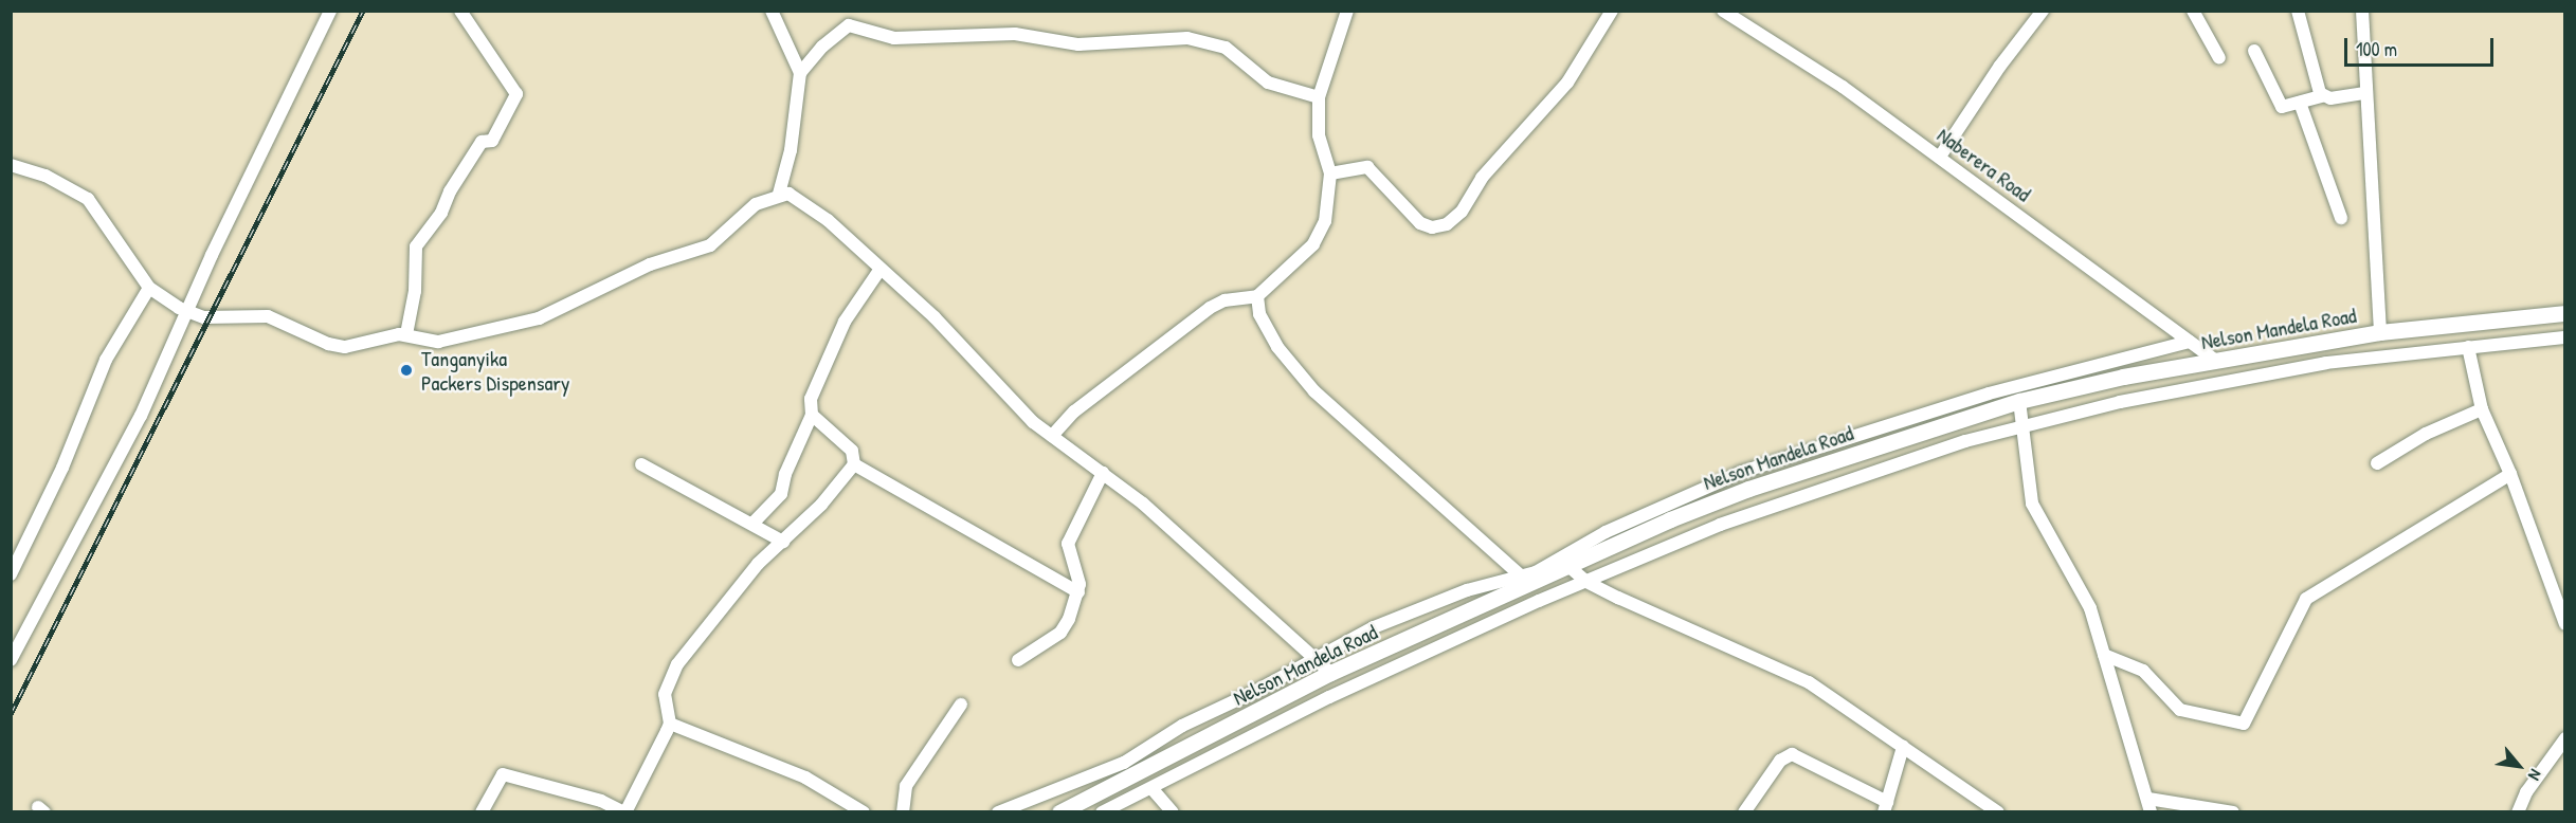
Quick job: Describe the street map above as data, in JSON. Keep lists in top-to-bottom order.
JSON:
{
  "streets": {
    "main road": ["Nelson Mandela Road"],
    "street": ["Naberera Road"]
  },
  "crossings": [
    ["Naberera Road", "Nelson Mandela Road"]
  ],
  "places": ["Tanganyika Packers Dispensary"],
  "scale_bar": "100 m",
  "north": "bottom right"
}
